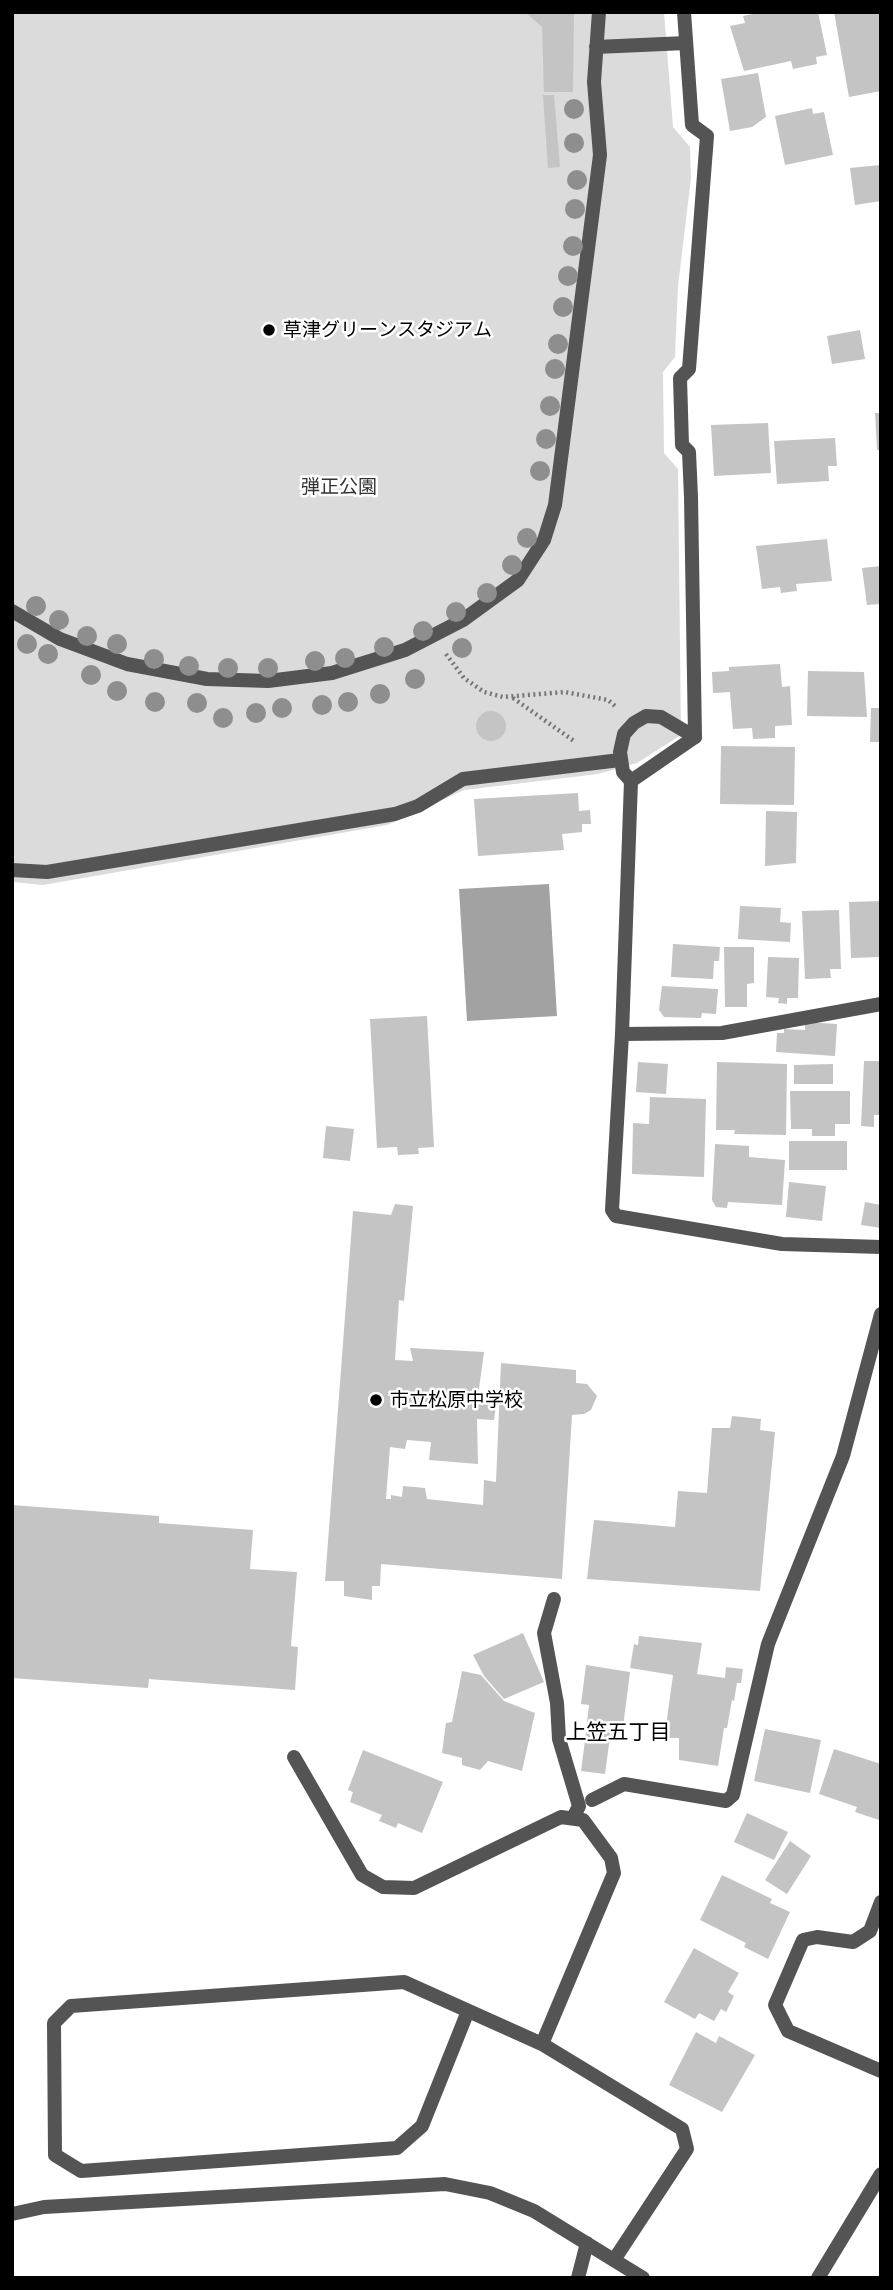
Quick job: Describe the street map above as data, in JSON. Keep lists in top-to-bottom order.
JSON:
{
  "districts": ["上笠五丁目"],
  "parks": ["弾正公園"],
  "places": ["草津グリーンスタジアム", "市立松原中学校"]
}
